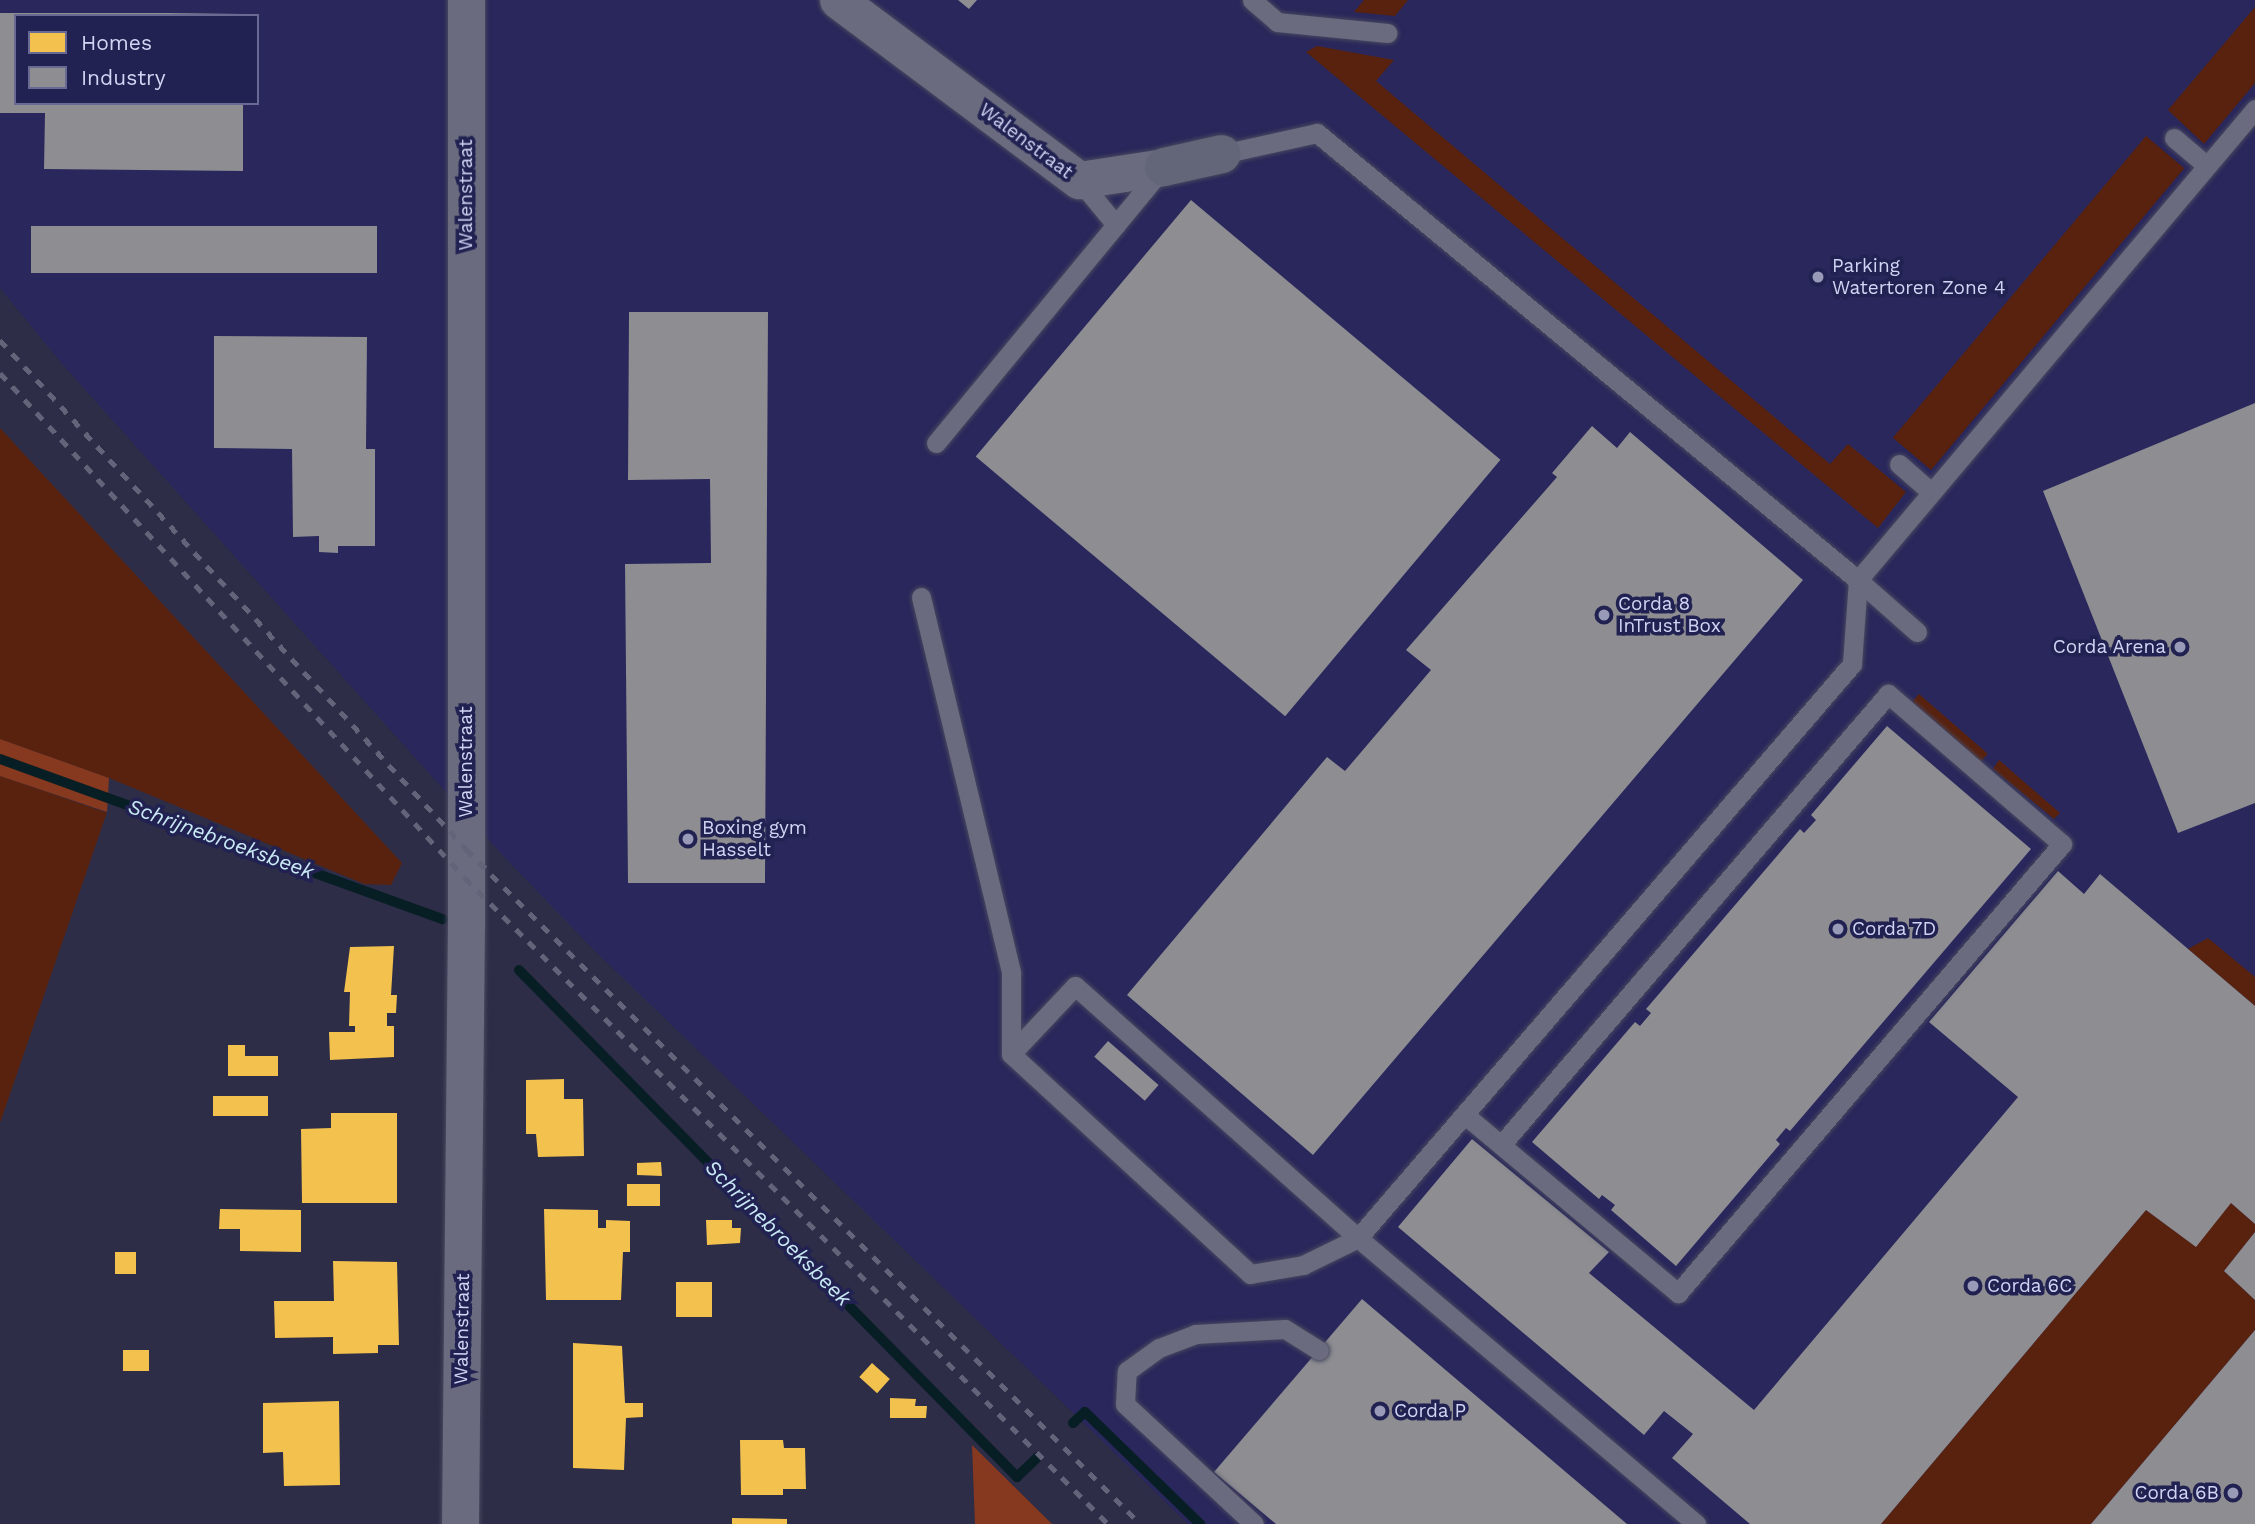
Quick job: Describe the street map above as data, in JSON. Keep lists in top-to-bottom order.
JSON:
{
  "streets": {
    "street": ["Walenstraat"]
  },
  "water": ["Schrijnebroeksbeek"],
  "places": [
    "Parking Watertoren Zone 4",
    "Corda 8 InTrust Box",
    "Corda Arena",
    "Boxing gym Hasselt",
    "Corda 7D",
    "Corda 6C",
    "Corda P",
    "Corda 6B"
  ],
  "legend": ["Homes", "Industry"]
}
